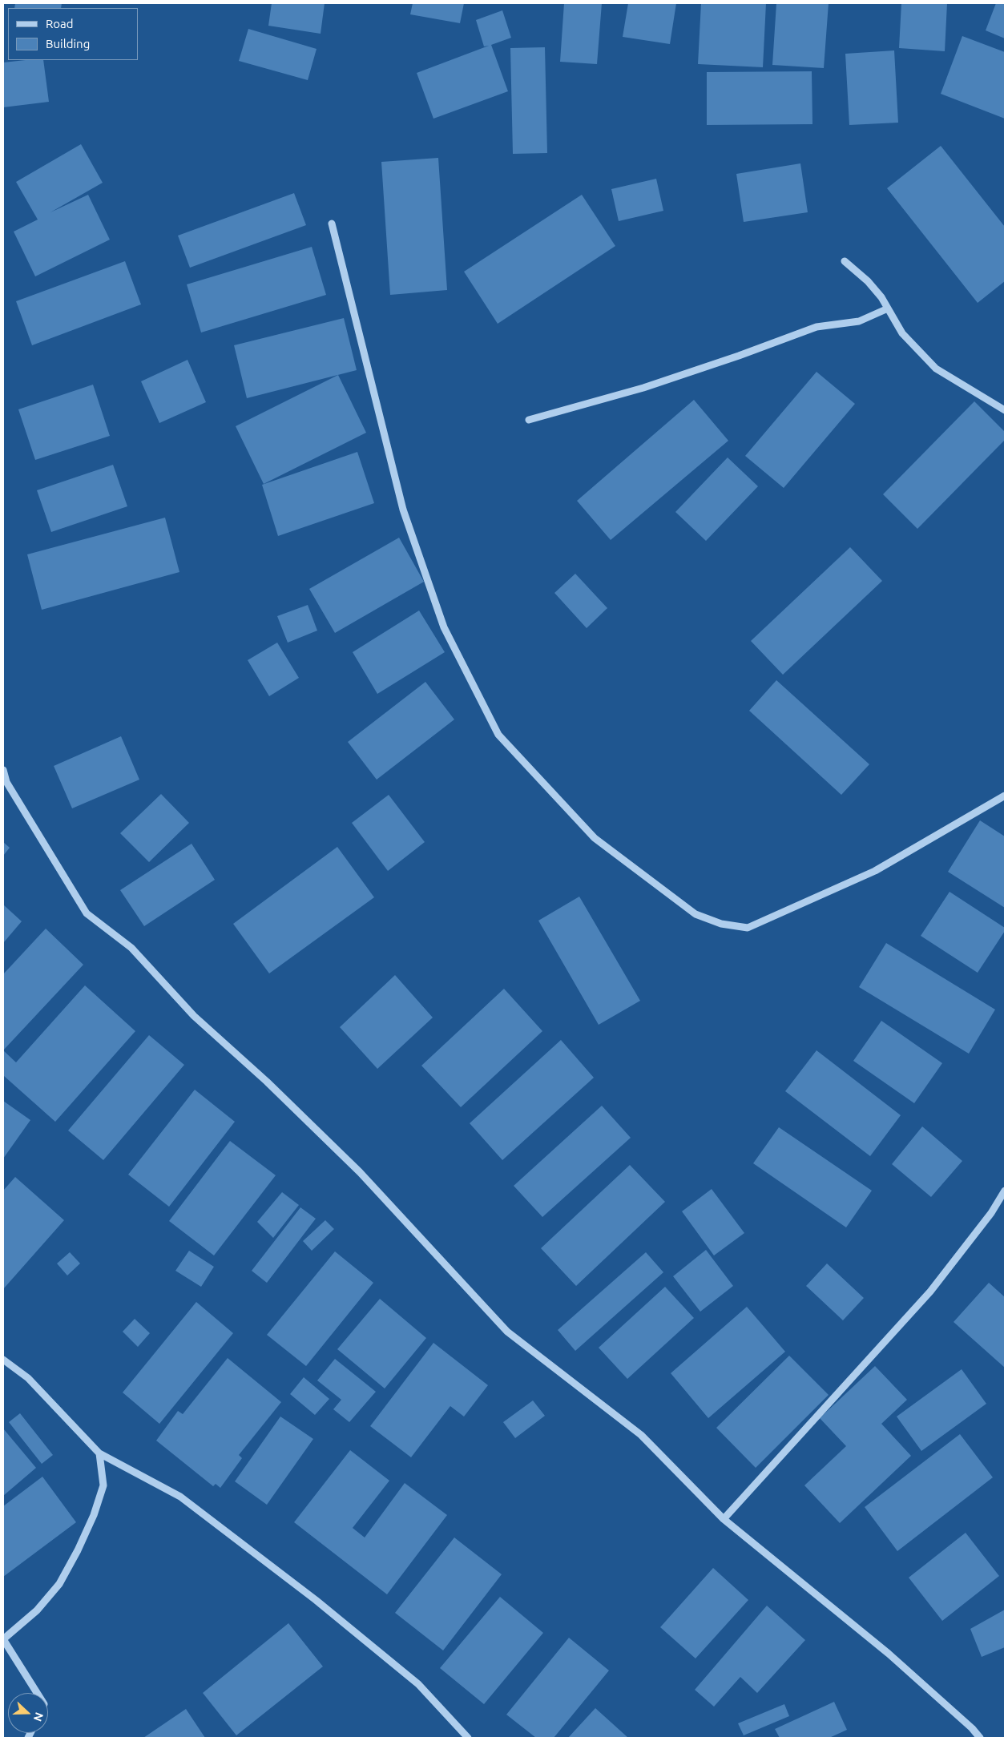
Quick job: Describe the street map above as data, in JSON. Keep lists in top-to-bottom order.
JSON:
{
  "legend": ["Road", "Building"],
  "north": "right"
}
